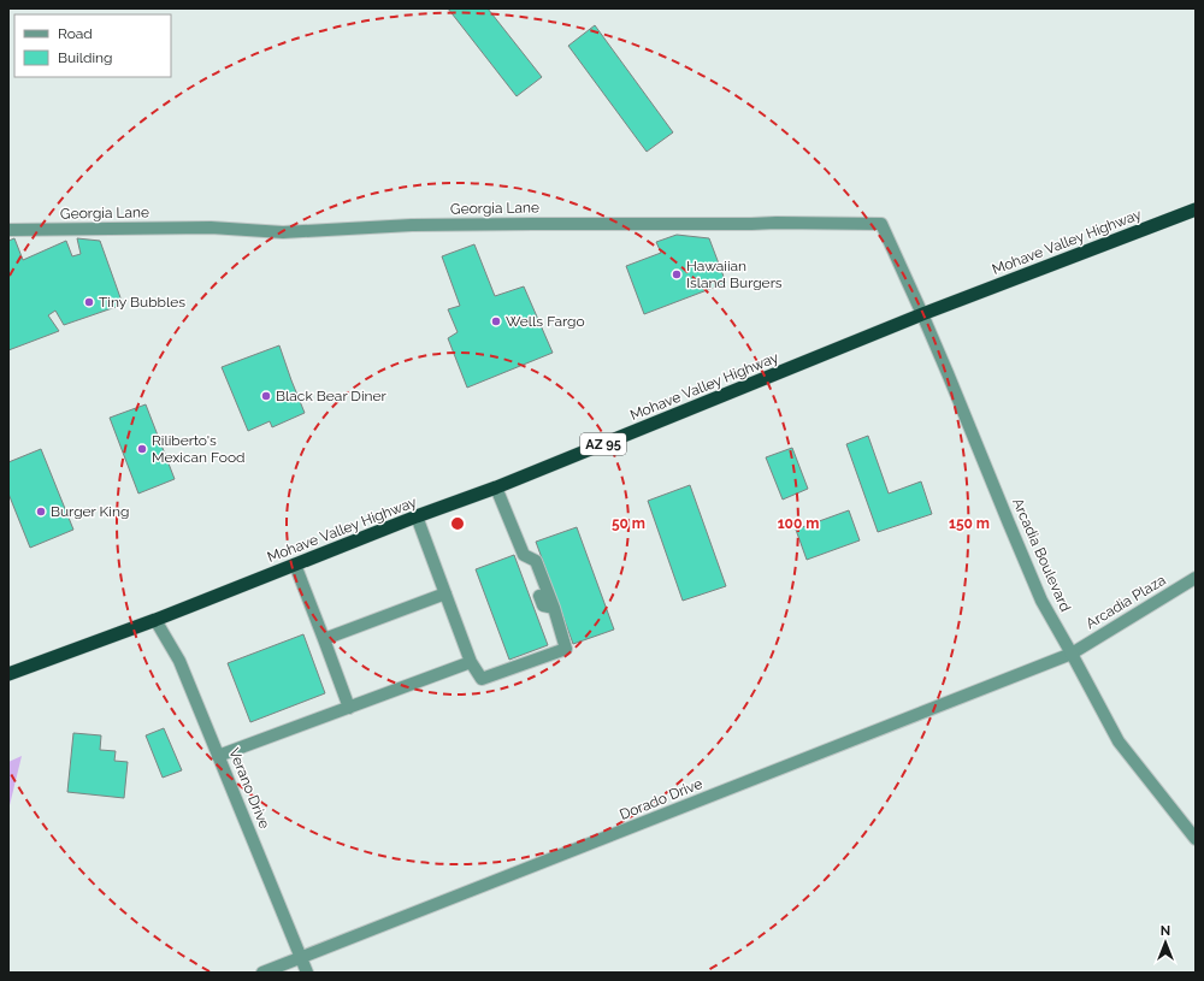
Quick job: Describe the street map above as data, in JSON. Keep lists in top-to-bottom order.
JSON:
{
  "streets": {
    "highway": ["Mohave Valley Highway", "AZ 95"],
    "street": [
      "Georgia Lane",
      "Arcadia Boulevard",
      "Arcadia Plaza",
      "Verano Drive",
      "Dorado Drive"
    ]
  },
  "crossings": [
    ["Georgia Lane", "Mohave Valley Highway"],
    ["Georgia Lane", "Arcadia Boulevard"],
    ["Mohave Valley Highway", "Arcadia Boulevard"],
    ["Mohave Valley Highway", "Verano Drive"],
    ["Arcadia Boulevard", "Arcadia Plaza"],
    ["Arcadia Boulevard", "Dorado Drive"],
    ["Arcadia Plaza", "Dorado Drive"],
    ["Verano Drive", "Dorado Drive"]
  ],
  "places": [
    "Hawaiian Island Burgers",
    "Tiny Bubbles",
    "Wells Fargo",
    "Black Bear Diner",
    "Riliberto's Mexican Food",
    "Burger King"
  ],
  "legend": ["Road", "Building"],
  "north": "top",
  "rings": ["50 m", "100 m", "150 m"]
}
